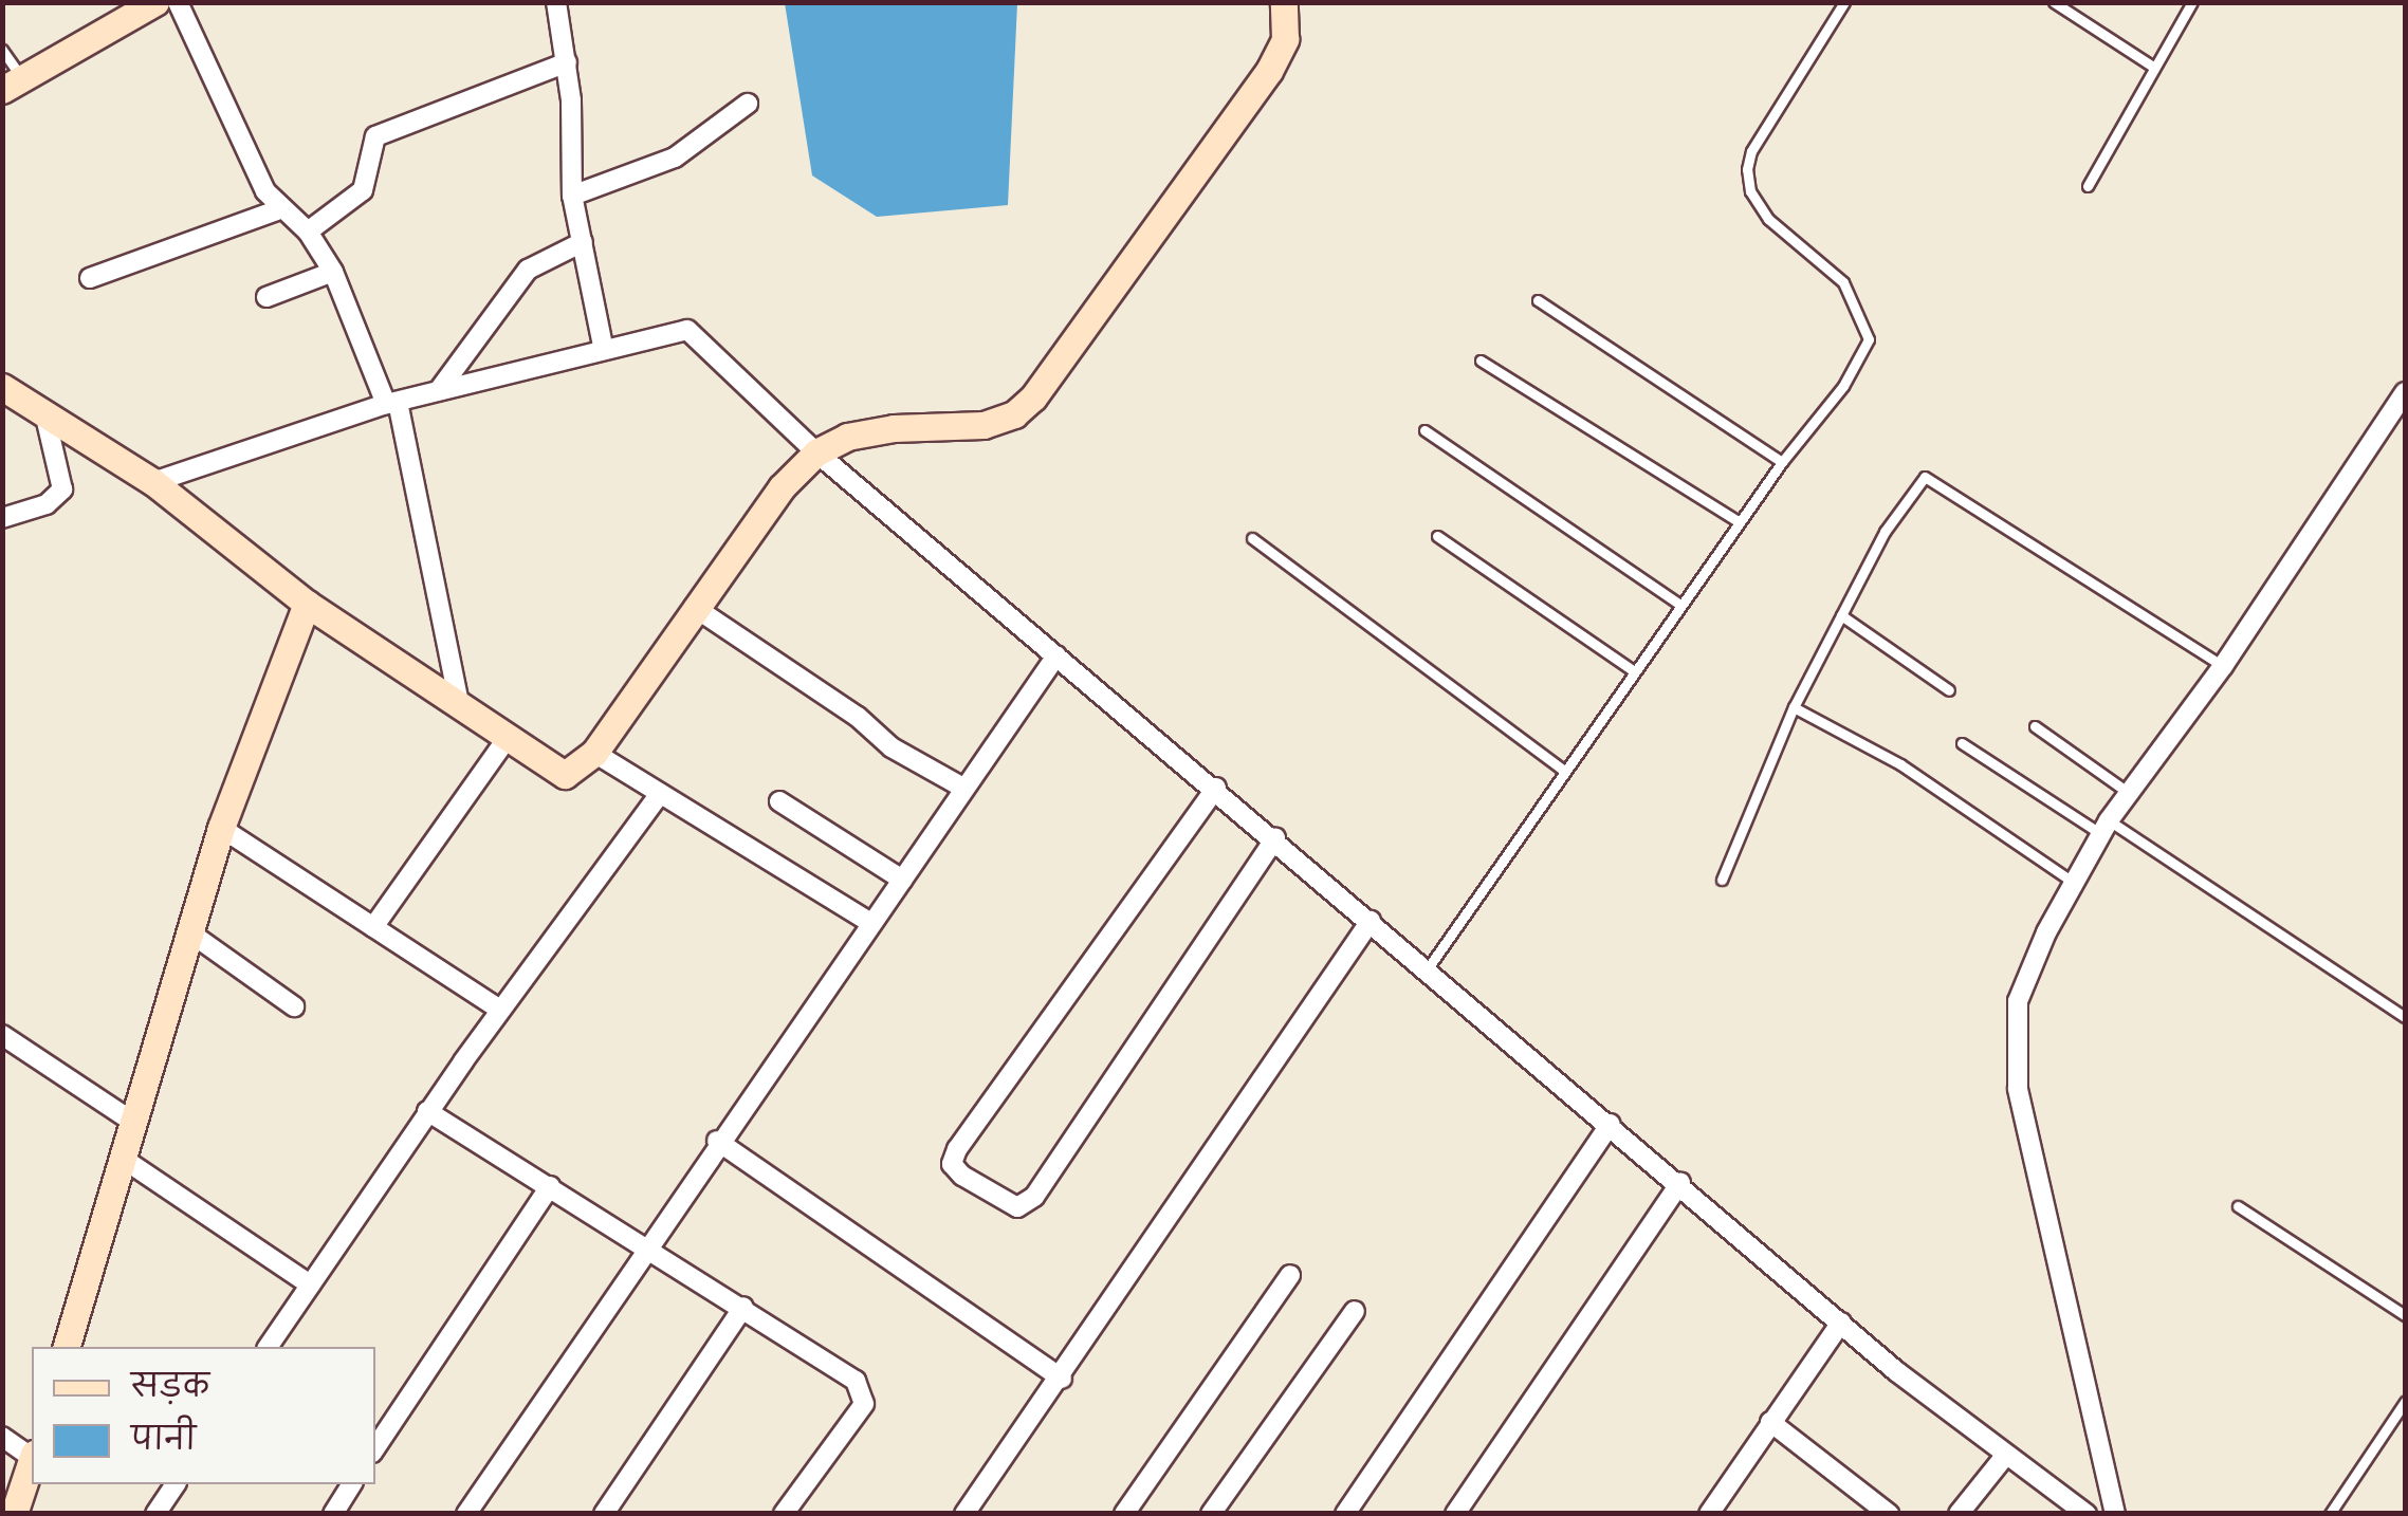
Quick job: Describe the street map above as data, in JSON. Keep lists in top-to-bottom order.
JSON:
{
  "legend": ["सड़क", "पानी"]
}
